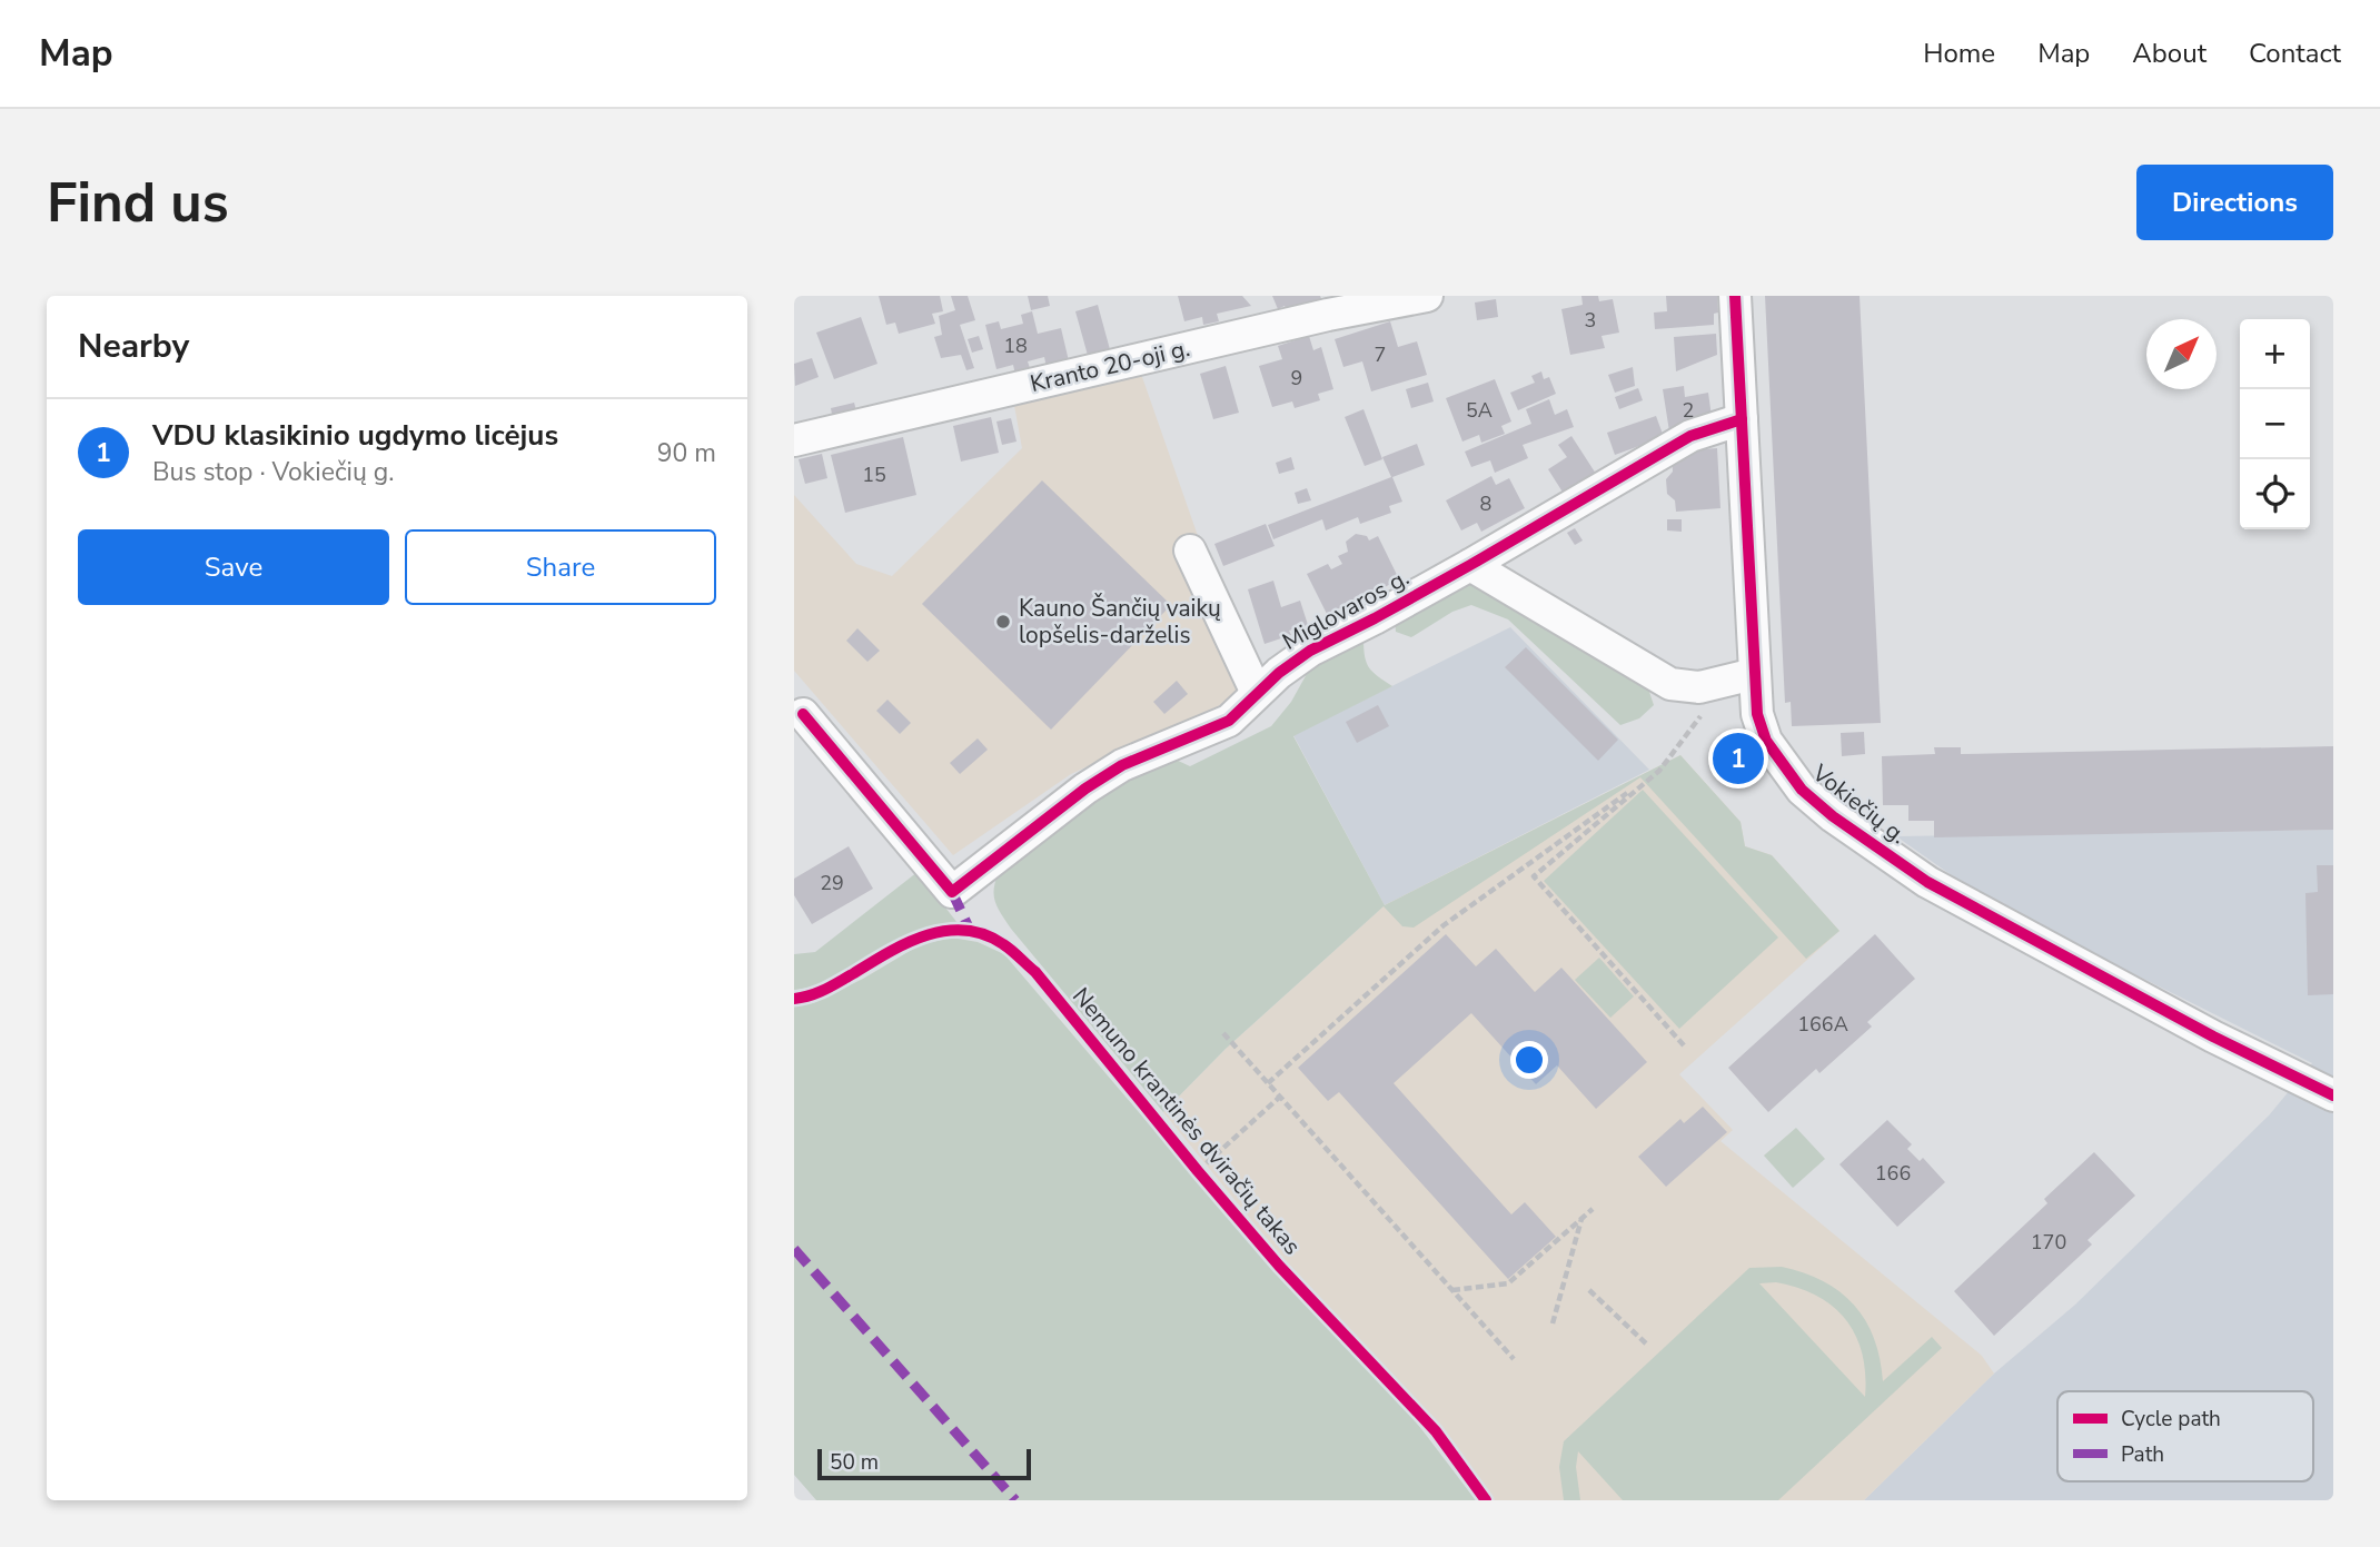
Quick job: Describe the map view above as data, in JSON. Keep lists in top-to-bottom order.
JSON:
{
  "streets": {
    "street": ["Kranto 20-oji g.", "Miglovaros g.", "Vokiečių g."],
    "cycle path": ["Nemuno krantinės dviračių takas"]
  },
  "crossings": [
    ["Miglovaros g.", "Vokiečių g."]
  ],
  "places": ["Kauno Šančių vaikų lopšelis-darželis"],
  "house_numbers": [
    "3",
    "18",
    "7",
    "9",
    "5A",
    "2",
    "15",
    "8",
    "29",
    "166A",
    "166",
    "170"
  ],
  "legend": ["Cycle path", "Path"],
  "scale_bar": "50 m",
  "north": "top right",
  "page": {
    "header": "Map",
    "nav": [
      "Home",
      "Map",
      "About",
      "Contact"
    ],
    "buttons": [
      "Directions",
      ["Save", "Share"]
    ],
    "title": "Find us",
    "heading": "Nearby",
    "map_buttons": ["+", "−"],
    "list": [
      {
        "mark": "1",
        "name": "VDU klasikinio ugdymo licėjus",
        "note": "Bus stop · Vokiečių g.",
        "value": "90 m"
      }
    ],
    "pins": "1",
    "scale": "50 m"
  }
}
